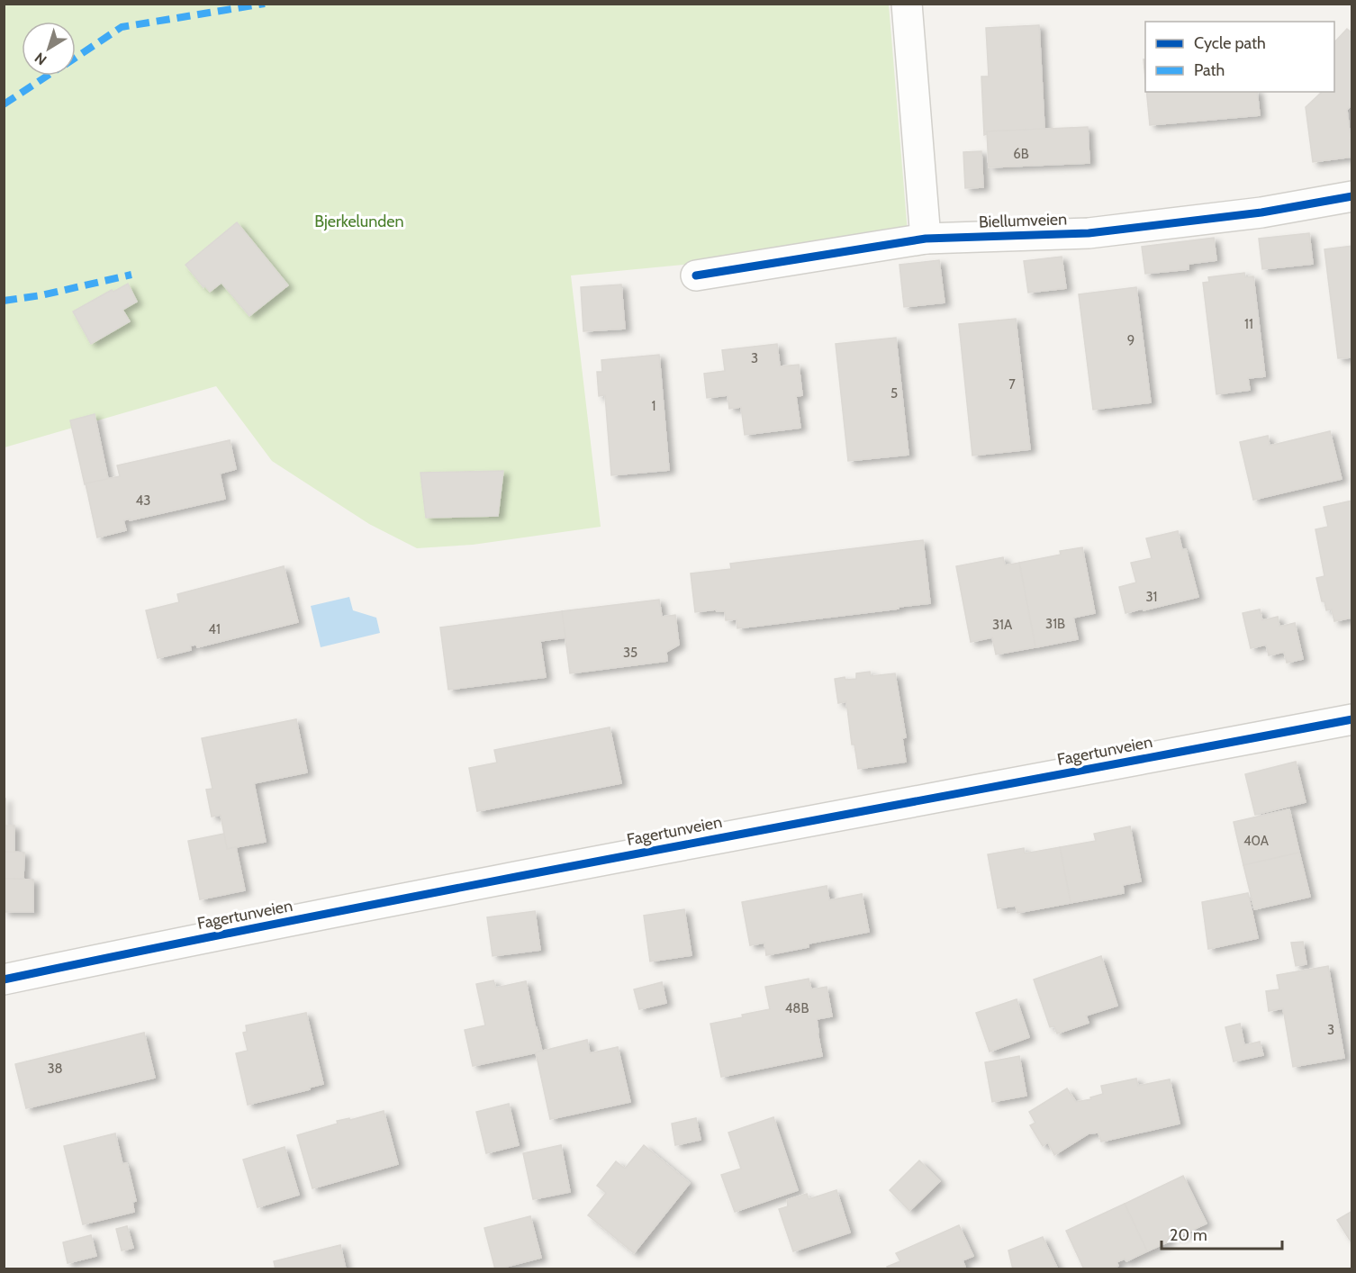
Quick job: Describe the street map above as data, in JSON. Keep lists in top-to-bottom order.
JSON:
{
  "streets": {
    "street": ["Biellumveien", "Fagertunveien"]
  },
  "parks": ["Bjerkelunden"],
  "house_numbers": [
    "6B",
    "11",
    "9",
    "3",
    "7",
    "5",
    "1",
    "43",
    "31",
    "31B",
    "31A",
    "41",
    "35",
    "40A",
    "48B",
    "3",
    "38"
  ],
  "legend": ["Cycle path", "Path"],
  "scale_bar": "20 m",
  "north": "bottom left"
}
